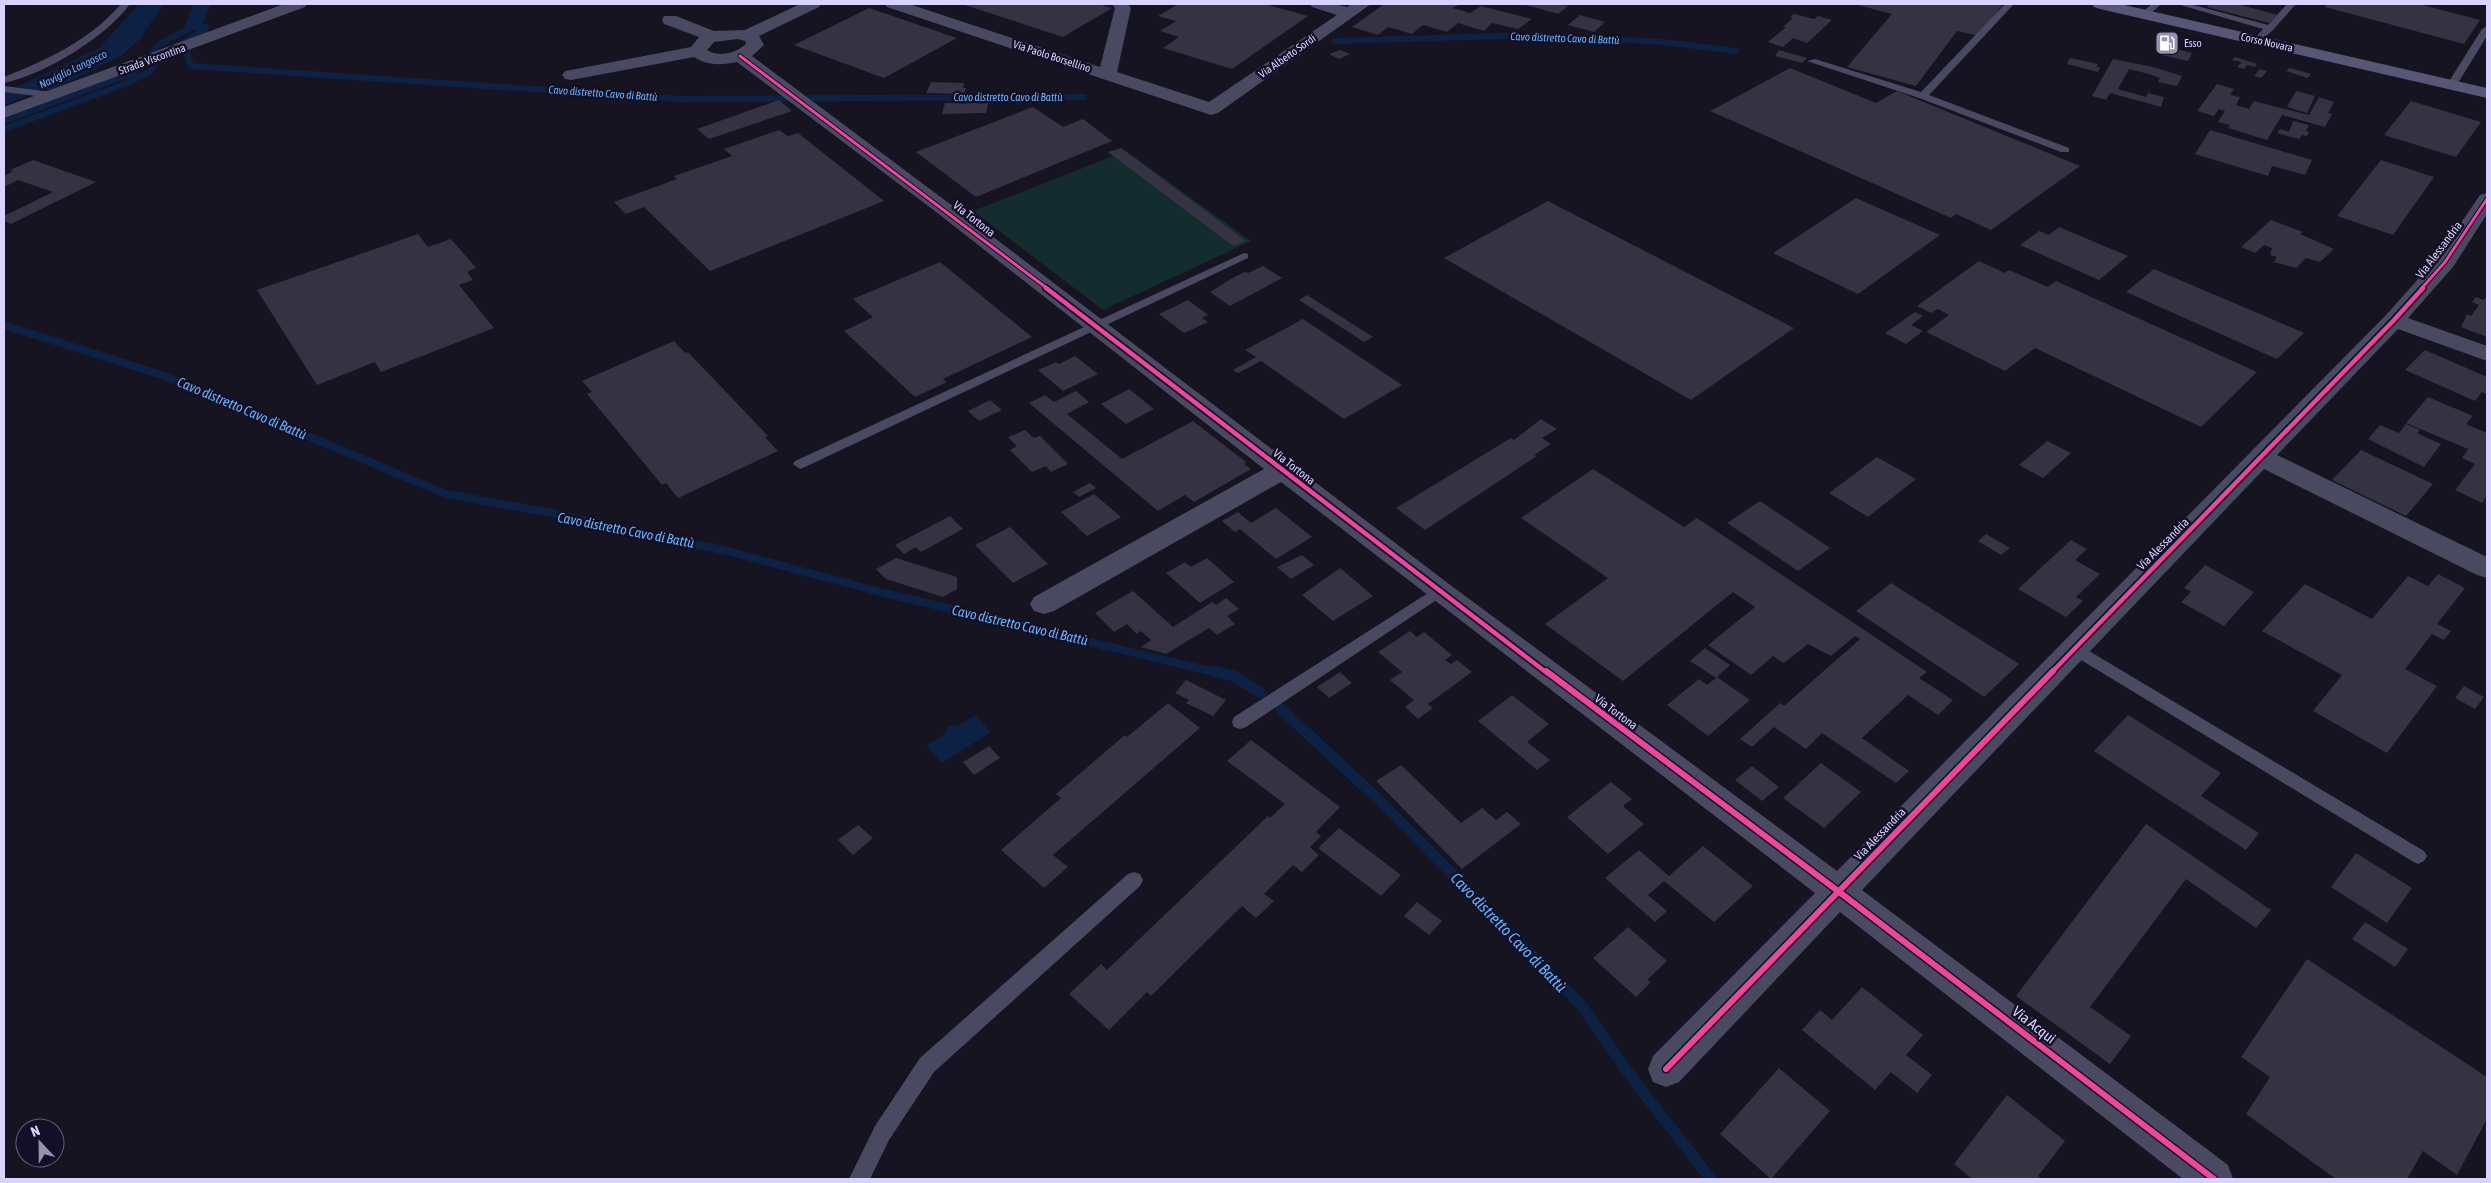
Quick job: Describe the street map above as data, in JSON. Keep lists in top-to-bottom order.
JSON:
{
  "streets": {
    "main road": ["Corso Novara"],
    "street": [
      "Via Paolo Borsellino",
      "Via Alberto Sordi",
      "Strada Viscontina",
      "Via Tortona",
      "Via Alessandria",
      "Via Acqui"
    ]
  },
  "crossings": [
    ["Via Paolo Borsellino", "Via Alberto Sordi"],
    ["Via Tortona", "Via Alessandria"],
    ["Via Tortona", "Via Acqui"],
    ["Via Alessandria", "Via Acqui"]
  ],
  "water": ["Cavo distretto Cavo di Battù", "Naviglio Langosco"],
  "places": {
    "fuel station": ["Esso"]
  },
  "north": "top"
}
